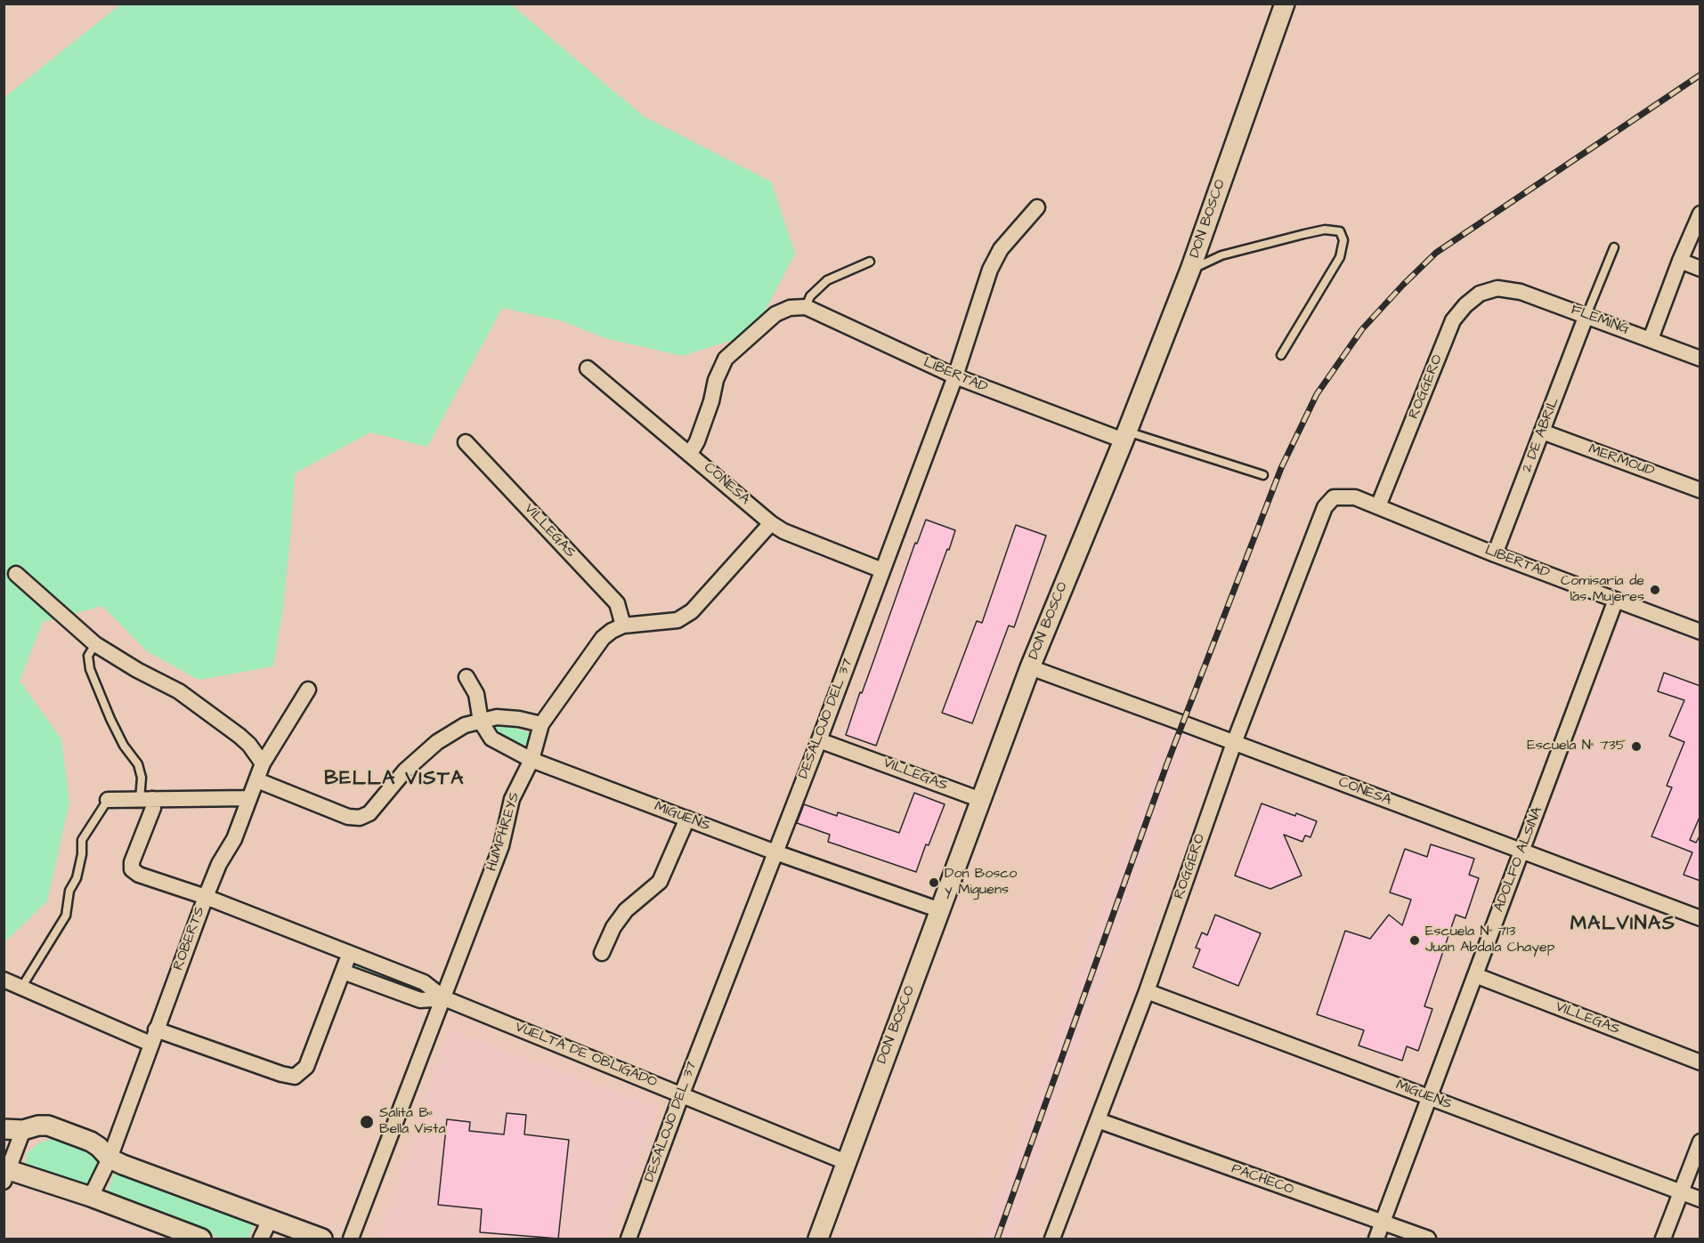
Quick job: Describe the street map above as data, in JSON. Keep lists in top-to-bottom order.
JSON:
{
  "streets": {
    "street": [
      "DON BOSCO",
      "FLEMING",
      "LIBERTAD",
      "ROGGERO",
      "2 DE ABRIL",
      "MERMOUD",
      "CONESA",
      "VILLEGAS",
      "DESALOJO DEL 37",
      "MIGUENS",
      "HUMPHREYS",
      "ADOLFO ALSINA",
      "ROBERTS",
      "VUELTA DE OBLIGADO",
      "PACHECO"
    ]
  },
  "crossings": [
    ["DON BOSCO", "LIBERTAD"],
    ["DON BOSCO", "CONESA"],
    ["DON BOSCO", "VILLEGAS"],
    ["DON BOSCO", "MIGUENS"],
    ["DON BOSCO", "VUELTA DE OBLIGADO"],
    ["FLEMING", "ROGGERO"],
    ["FLEMING", "2 DE ABRIL"],
    ["LIBERTAD", "ROGGERO"],
    ["LIBERTAD", "2 DE ABRIL"],
    ["LIBERTAD", "CONESA"],
    ["LIBERTAD", "DESALOJO DEL 37"],
    ["LIBERTAD", "ADOLFO ALSINA"],
    ["ROGGERO", "CONESA"],
    ["ROGGERO", "MIGUENS"],
    ["ROGGERO", "PACHECO"],
    ["2 DE ABRIL", "MERMOUD"],
    ["CONESA", "DESALOJO DEL 37"],
    ["CONESA", "HUMPHREYS"],
    ["CONESA", "ADOLFO ALSINA"],
    ["VILLEGAS", "DESALOJO DEL 37"],
    ["VILLEGAS", "HUMPHREYS"],
    ["VILLEGAS", "ADOLFO ALSINA"],
    ["DESALOJO DEL 37", "MIGUENS"],
    ["DESALOJO DEL 37", "VUELTA DE OBLIGADO"],
    ["MIGUENS", "HUMPHREYS"],
    ["MIGUENS", "ADOLFO ALSINA"],
    ["HUMPHREYS", "VUELTA DE OBLIGADO"],
    ["ADOLFO ALSINA", "PACHECO"],
    ["ROBERTS", "VUELTA DE OBLIGADO"]
  ],
  "districts": ["BELLA VISTA", "MALVINAS"],
  "places": [
    "Comisaría de las Mujeres",
    "Escuela N° 735",
    "Don Bosco y Miguens",
    "Escuela N° 713 Juan Abdala Chayep",
    "Salita Bª Bella Vista"
  ]
}
